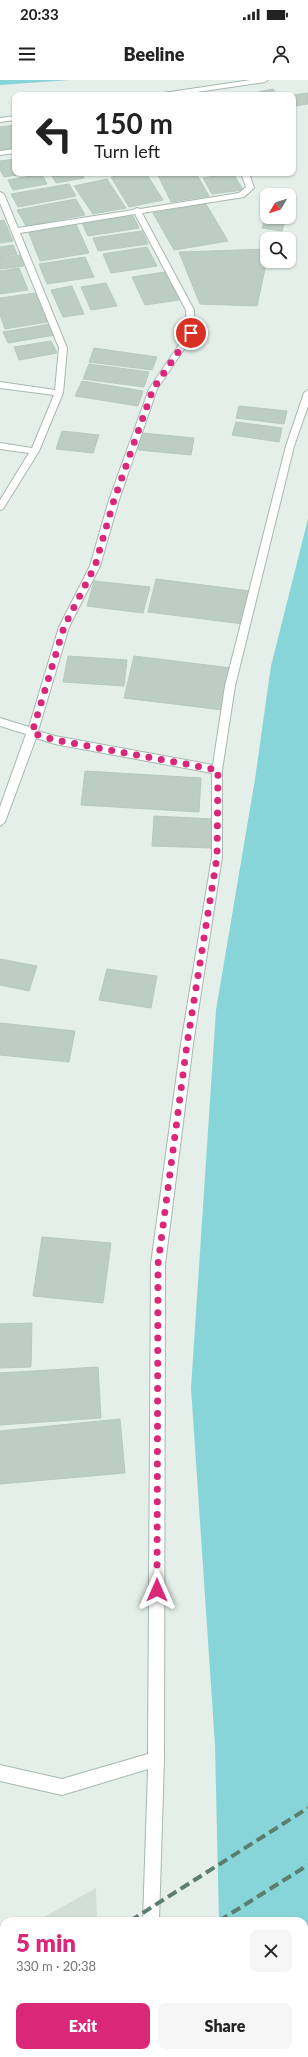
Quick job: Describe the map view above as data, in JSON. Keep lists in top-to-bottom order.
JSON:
{
  "north": "bottom left",
  "page": {
    "status": "20:33",
    "header": "Beeline",
    "turn": ["150 m", "Turn left"],
    "heading": ["5 min", "330 m · 20:38"],
    "buttons": ["Exit", "Share"]
  }
}
